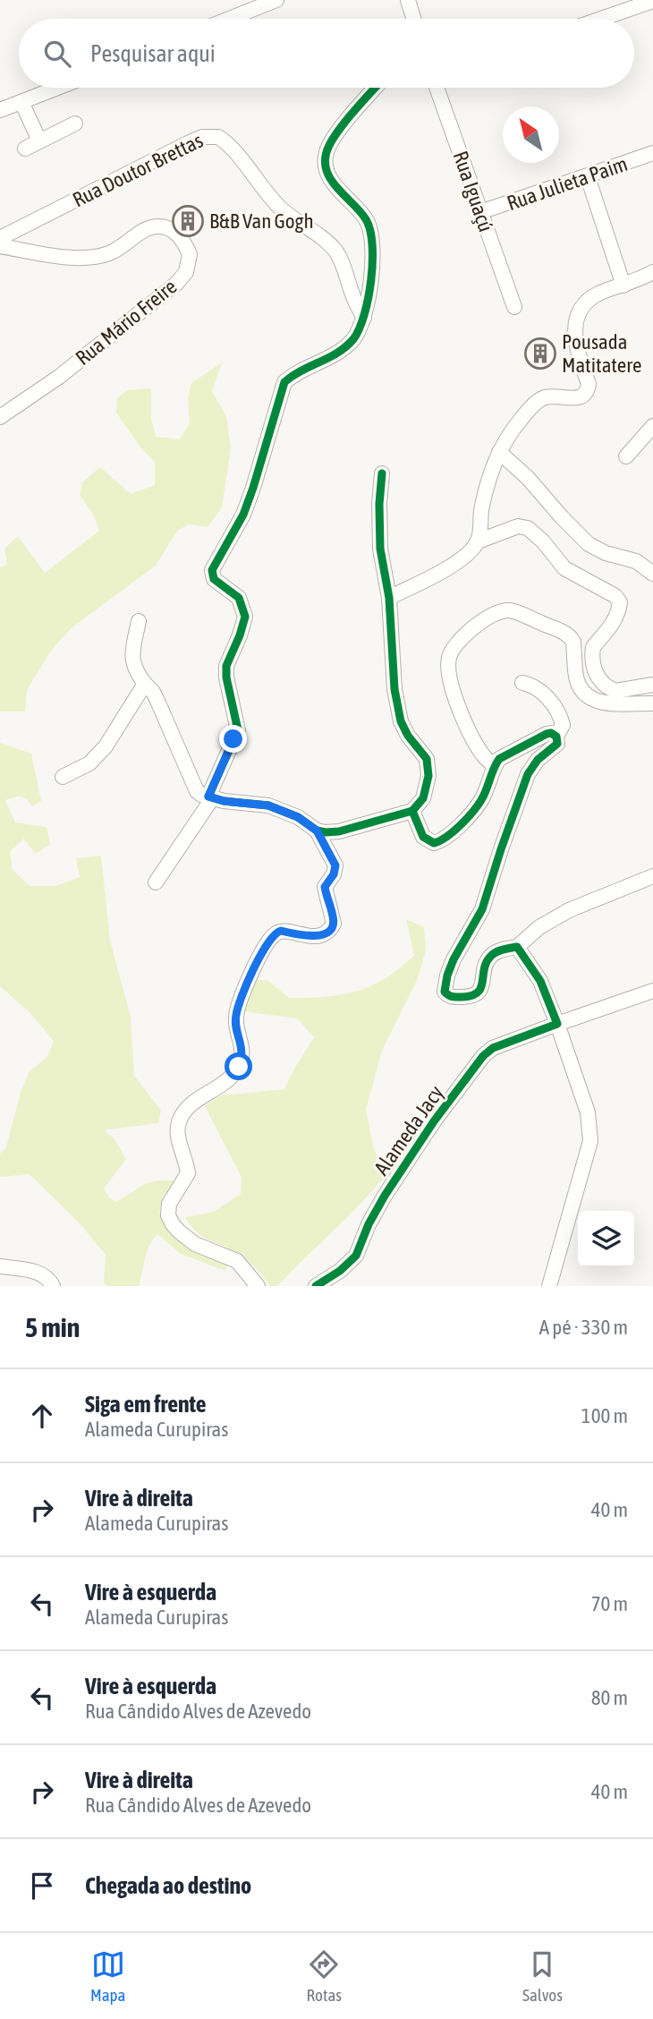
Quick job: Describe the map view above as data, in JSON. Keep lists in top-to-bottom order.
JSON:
{
  "streets": {
    "street": [
      "Rua Doutor Brettas",
      "Rua Julieta Paim",
      "Rua Iguaçú",
      "Rua Mário Freire",
      "Alameda Jacy"
    ]
  },
  "crossings": [
    ["Rua Julieta Paim", "Rua Iguaçú"]
  ],
  "places": {
    "building": ["B&B Van Gogh", "Pousada Matitatere"]
  },
  "north": "top left",
  "page": {
    "search": "Pesquisar aqui",
    "heading": ["5 min", "A pé · 330 m"],
    "list": [
      ["Siga em frente", "Alameda Curupiras", "100 m"],
      ["Vire à direita", "Alameda Curupiras", "40 m"],
      ["Vire à esquerda", "Alameda Curupiras", "70 m"],
      ["Vire à esquerda", "Rua Cândido Alves de Azevedo", "80 m"],
      ["Vire à direita", "Rua Cândido Alves de Azevedo", "40 m"],
      "Chegada ao destino"
    ],
    "nav": ["Mapa", "Rotas", "Salvos"]
  }
}
